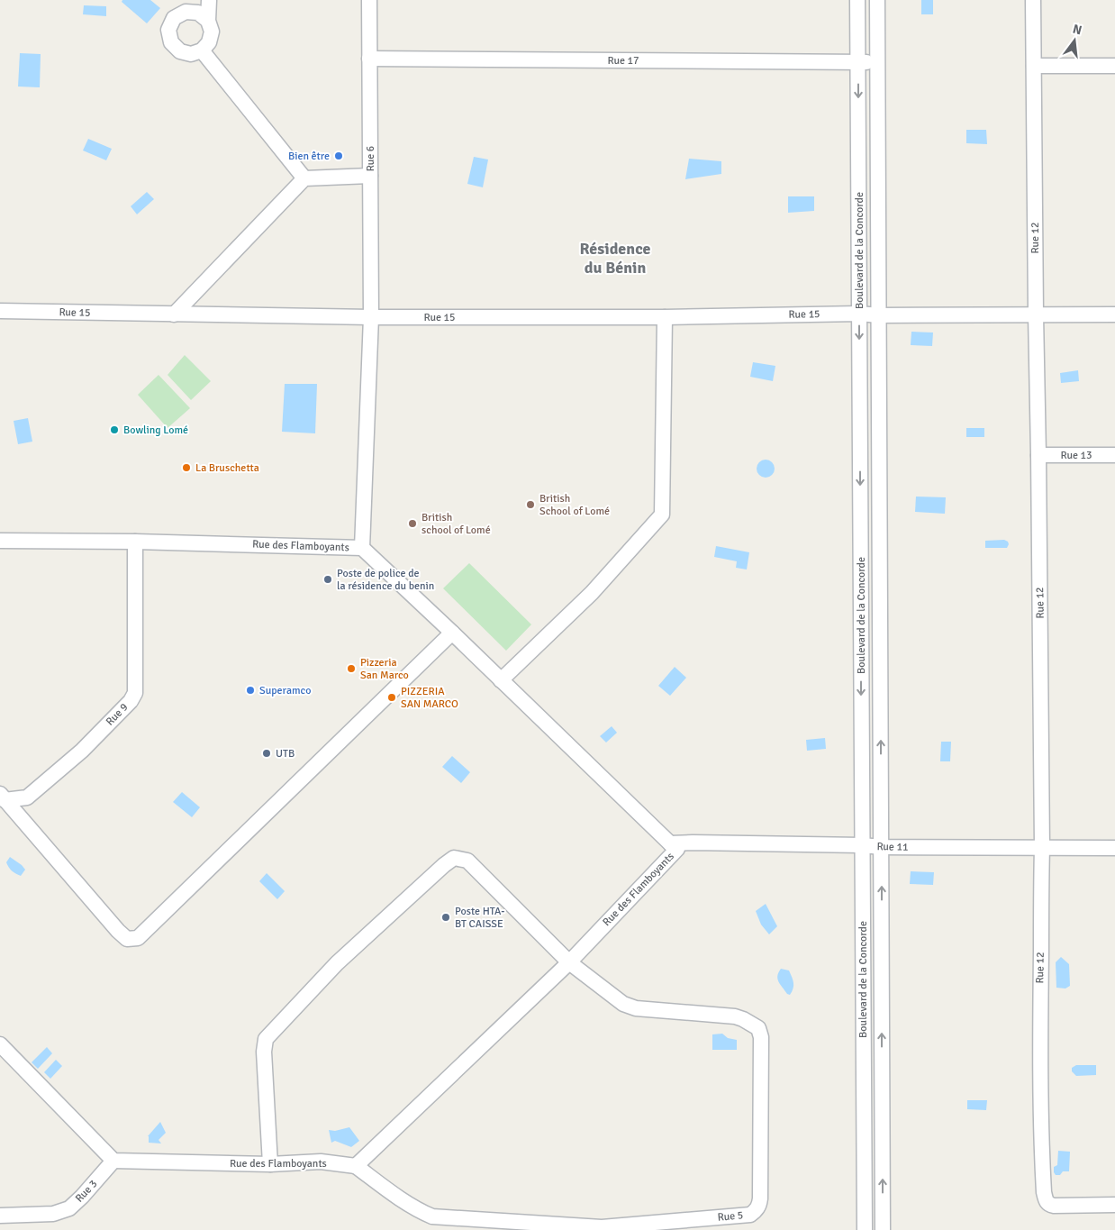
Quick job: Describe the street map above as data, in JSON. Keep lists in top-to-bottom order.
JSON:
{
  "streets": {
    "street": [
      "Rue 17",
      "Rue 6",
      "Rue 12",
      "Boulevard de la Concorde",
      "Rue 15",
      "Rue 13",
      "Rue des Flamboyants",
      "Rue 9",
      "Rue 11",
      "Rue 3",
      "Rue 5"
    ]
  },
  "crossings": [
    ["Rue 17", "Rue 6"],
    ["Rue 17", "Boulevard de la Concorde"],
    ["Rue 6", "Rue 15"],
    ["Rue 6", "Rue des Flamboyants"],
    ["Rue 12", "Rue 15"],
    ["Rue 12", "Rue 13"],
    ["Rue 12", "Rue 11"],
    ["Boulevard de la Concorde", "Rue 15"],
    ["Boulevard de la Concorde", "Rue 11"],
    ["Rue des Flamboyants", "Rue 9"],
    ["Rue des Flamboyants", "Rue 11"],
    ["Rue des Flamboyants", "Rue 3"],
    ["Rue des Flamboyants", "Rue 5"]
  ],
  "districts": ["Résidence du Bénin"],
  "places": [
    "Bien être",
    "Bowling Lomé",
    "La Bruschetta",
    "British School of Lomé",
    "British school of Lomé",
    "Poste de police de la résidence du benin",
    "Pizzeria San Marco",
    "Superamco",
    "PIZZERIA SAN MARCO",
    "UTB",
    "Poste HTA- BT CAISSE"
  ],
  "north": "top"
}
